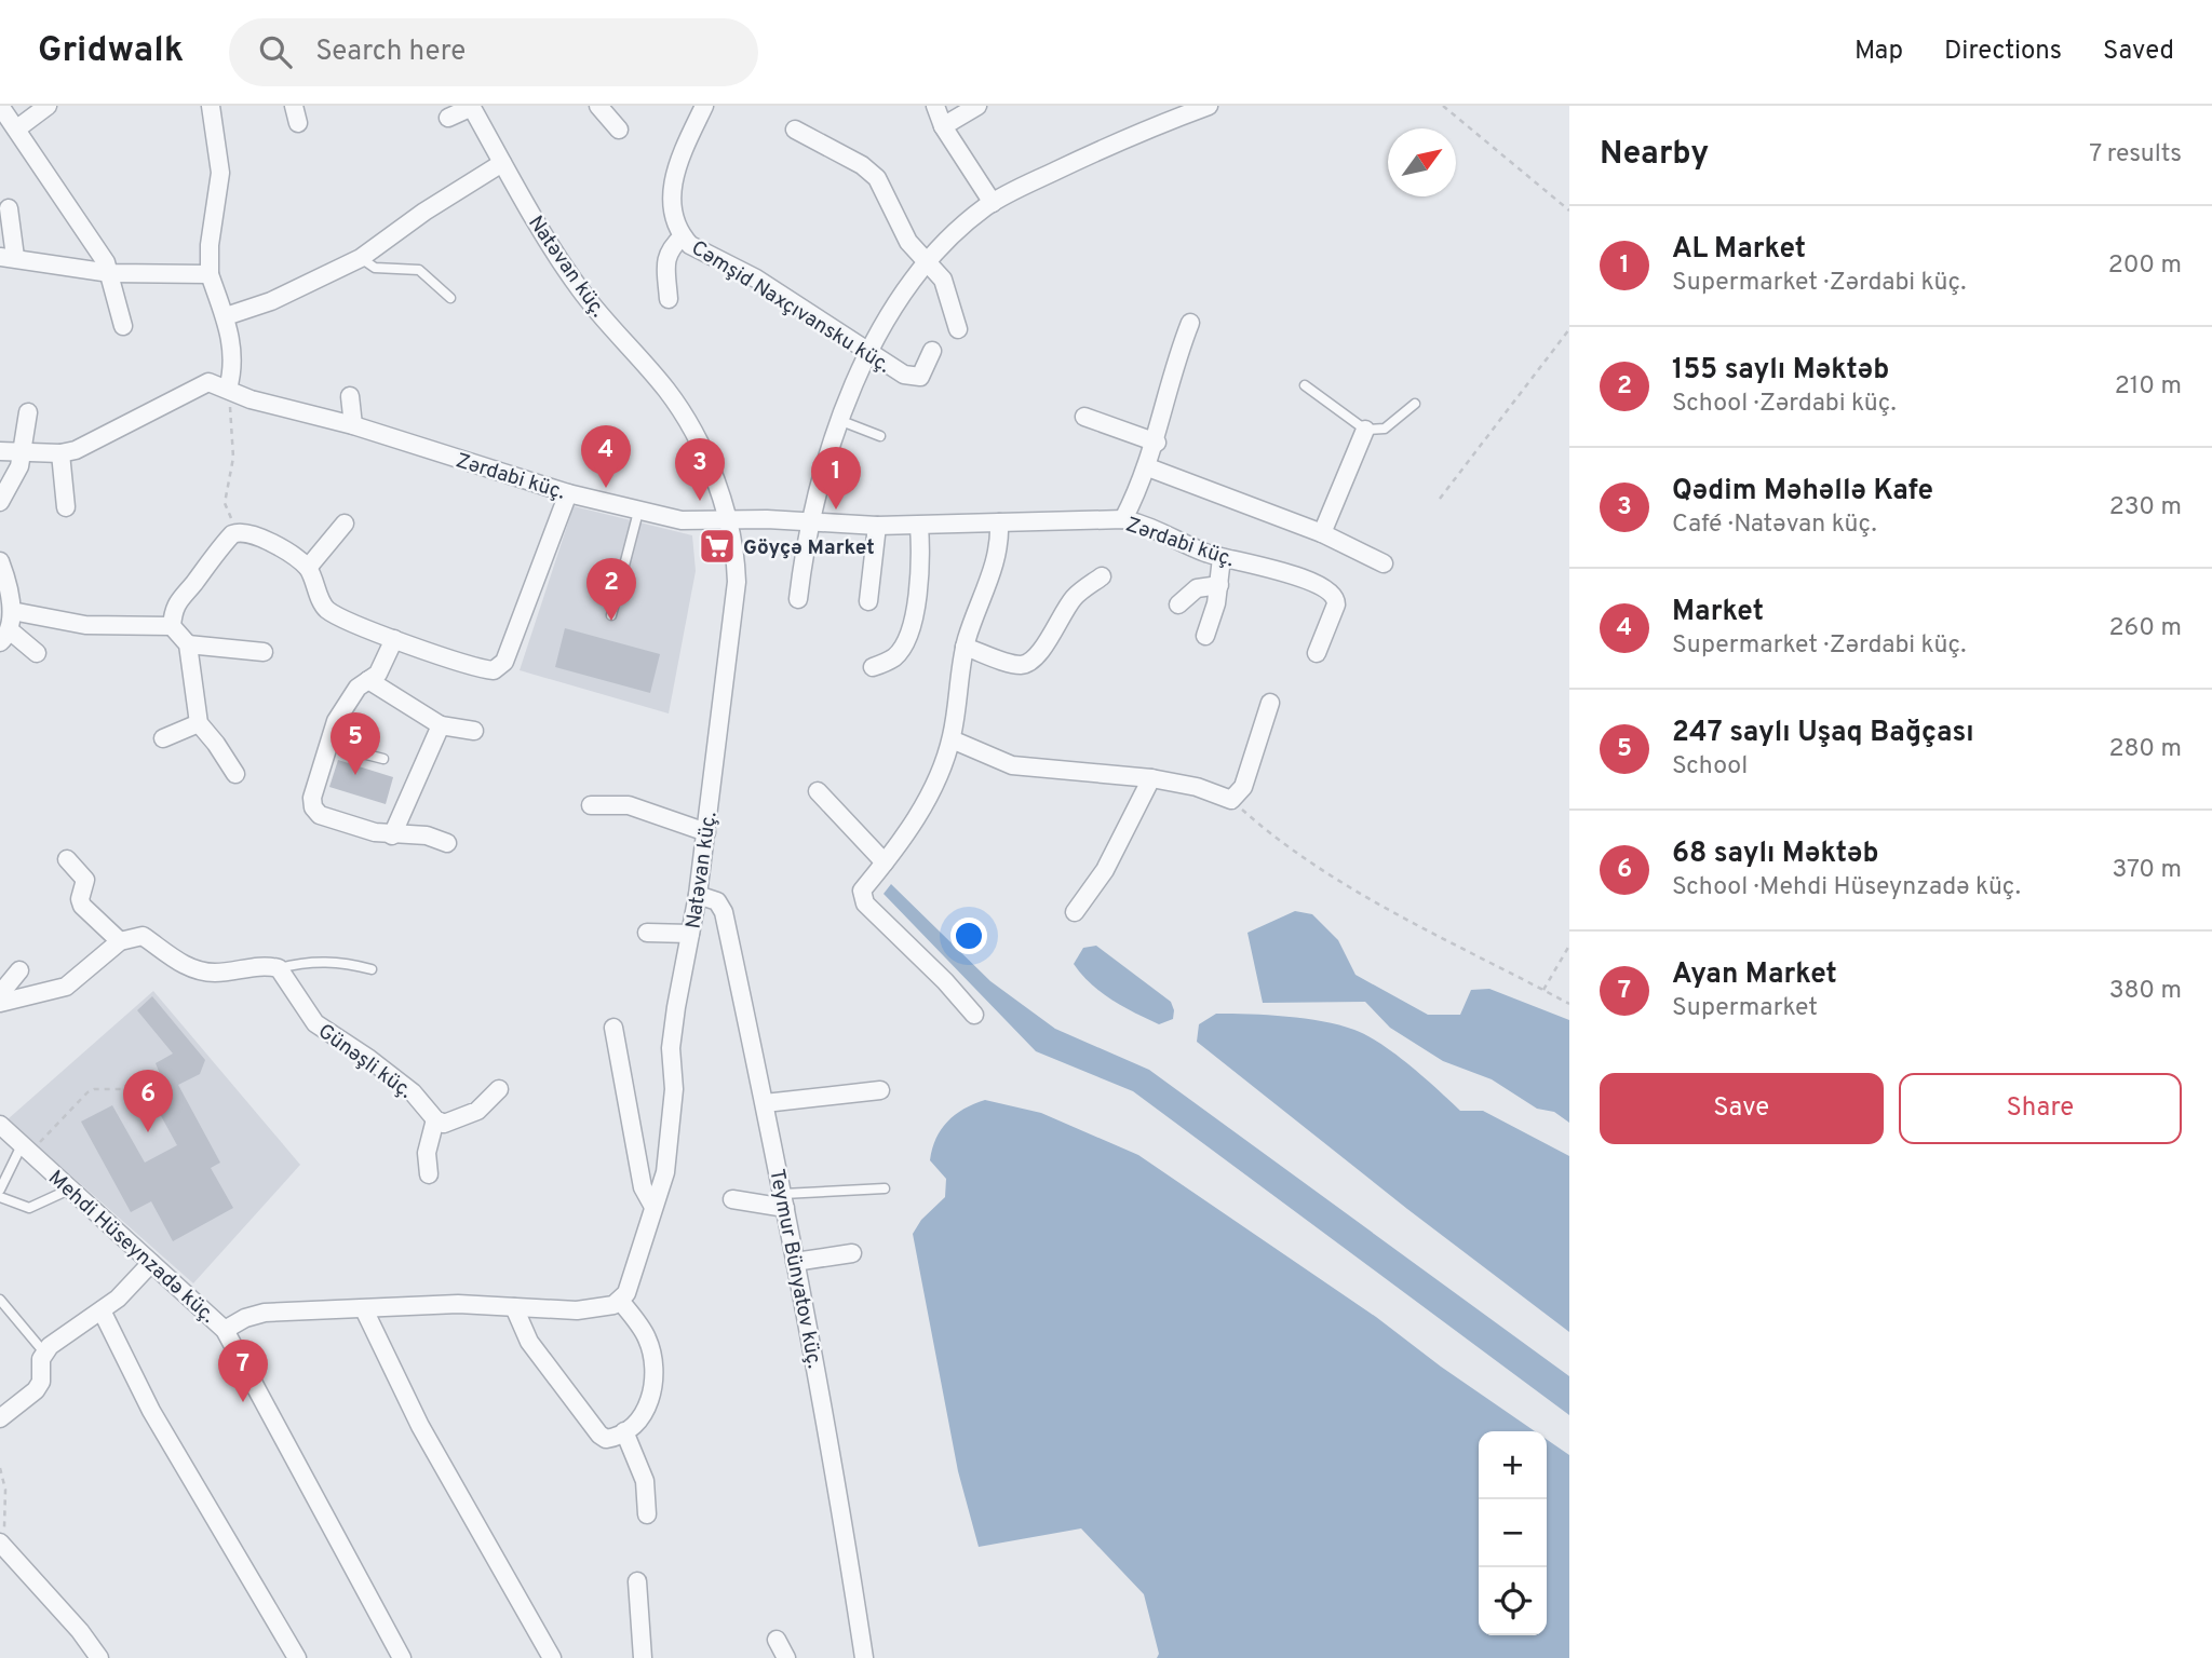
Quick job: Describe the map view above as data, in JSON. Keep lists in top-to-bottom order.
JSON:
{
  "streets": {
    "street": [
      "Natəvan küç.",
      "Cəmşid Naxçıvansku küç.",
      "Zərdabi küç.",
      "Günəşli küç.",
      "Mehdi Hüseynzadə küç.",
      "Teymur Bünyatov küç."
    ]
  },
  "crossings": [
    ["Natəvan küç.", "Zərdabi küç."],
    ["Natəvan küç.", "Teymur Bünyatov küç."]
  ],
  "places": {
    "supermarket": ["Göyçə Market"]
  },
  "north": "top right",
  "page": {
    "header": "Gridwalk",
    "search": "Search here",
    "nav": ["Map", "Directions", "Saved"],
    "heading": ["Nearby", "7 results"],
    "list": [
      {
        "mark": "1",
        "name": "AL Market",
        "note": "Supermarket · Zərdabi küç.",
        "value": "200 m"
      },
      {
        "mark": "2",
        "name": "155 saylı Məktəb",
        "note": "School · Zərdabi küç.",
        "value": "210 m"
      },
      {
        "mark": "3",
        "name": "Qədim Məhəllə Kafe",
        "note": "Café · Natəvan küç.",
        "value": "230 m"
      },
      {
        "mark": "4",
        "name": "Market",
        "note": "Supermarket · Zərdabi küç.",
        "value": "260 m"
      },
      {
        "mark": "5",
        "name": "247 saylı Uşaq Bağçası",
        "note": "School",
        "value": "280 m"
      },
      {
        "mark": "6",
        "name": "68 saylı Məktəb",
        "note": "School · Mehdi Hüseynzadə küç.",
        "value": "370 m"
      },
      {
        "mark": "7",
        "name": "Ayan Market",
        "note": "Supermarket",
        "value": "380 m"
      }
    ],
    "pins": [
      "4",
      "3",
      "1",
      "2",
      "5",
      "6",
      "7"
    ],
    "buttons": ["Save", "Share"],
    "map_buttons": ["+", "−"]
  }
}
